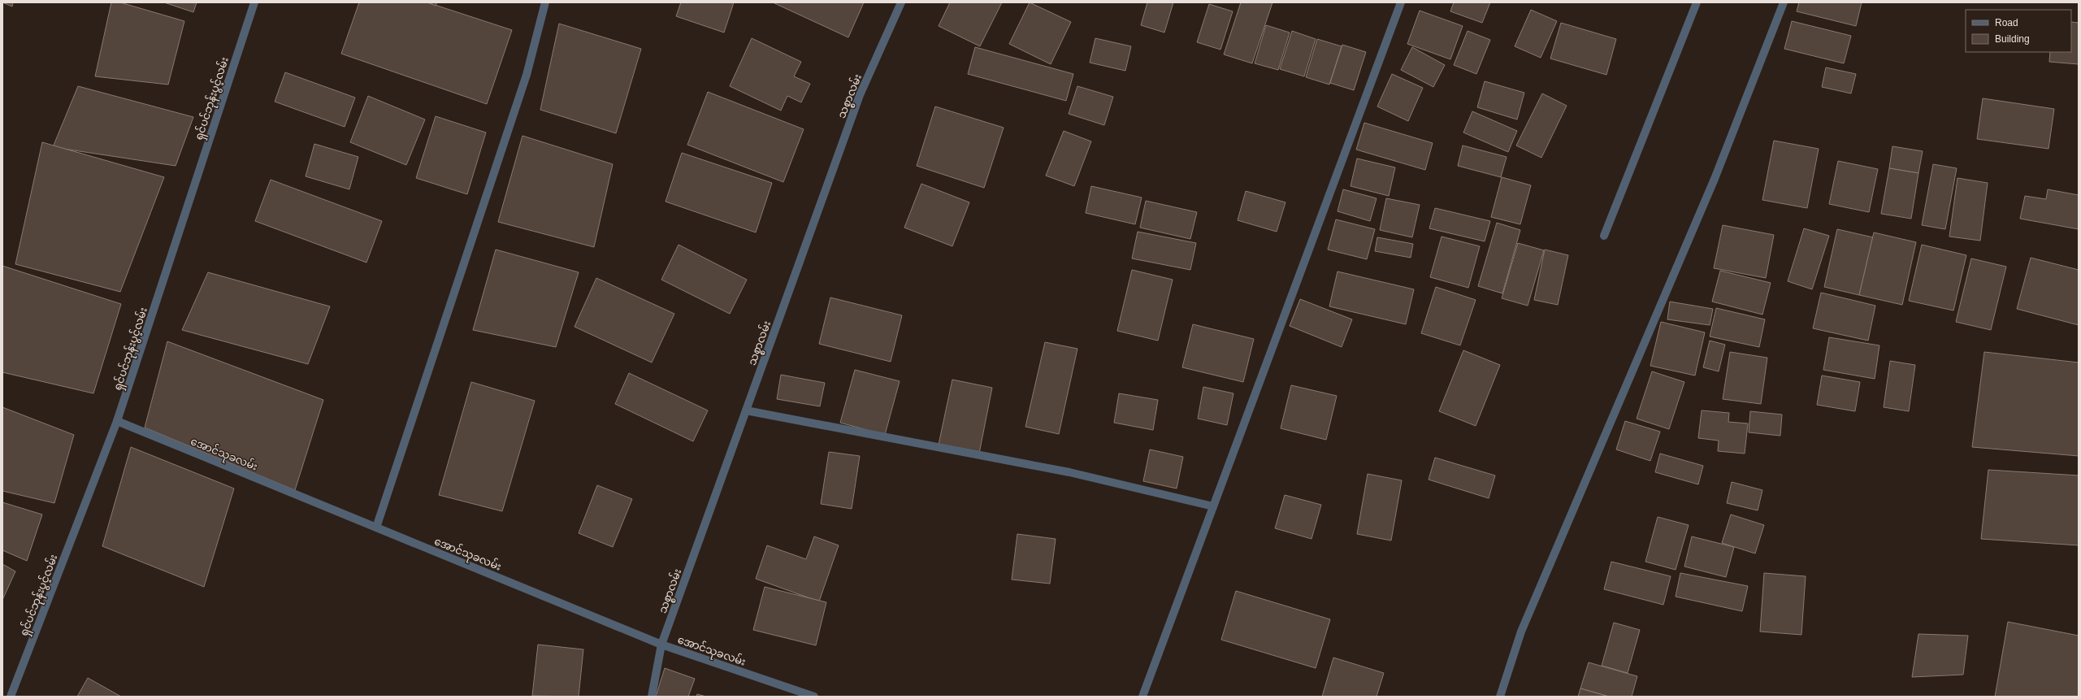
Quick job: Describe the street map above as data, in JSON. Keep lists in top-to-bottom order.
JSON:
{
  "streets": {
    "street": ["သစ္စာလမ်း", "ရှင်ပင်ဘုန်းပွင့်လမ်း", "အောင်သုခလမ်း"]
  },
  "crossings": [
    ["သစ္စာလမ်း", "အောင်သုခလမ်း"],
    ["ရှင်ပင်ဘုန်းပွင့်လမ်း", "အောင်သုခလမ်း"]
  ],
  "legend": ["Road", "Building"]
}
